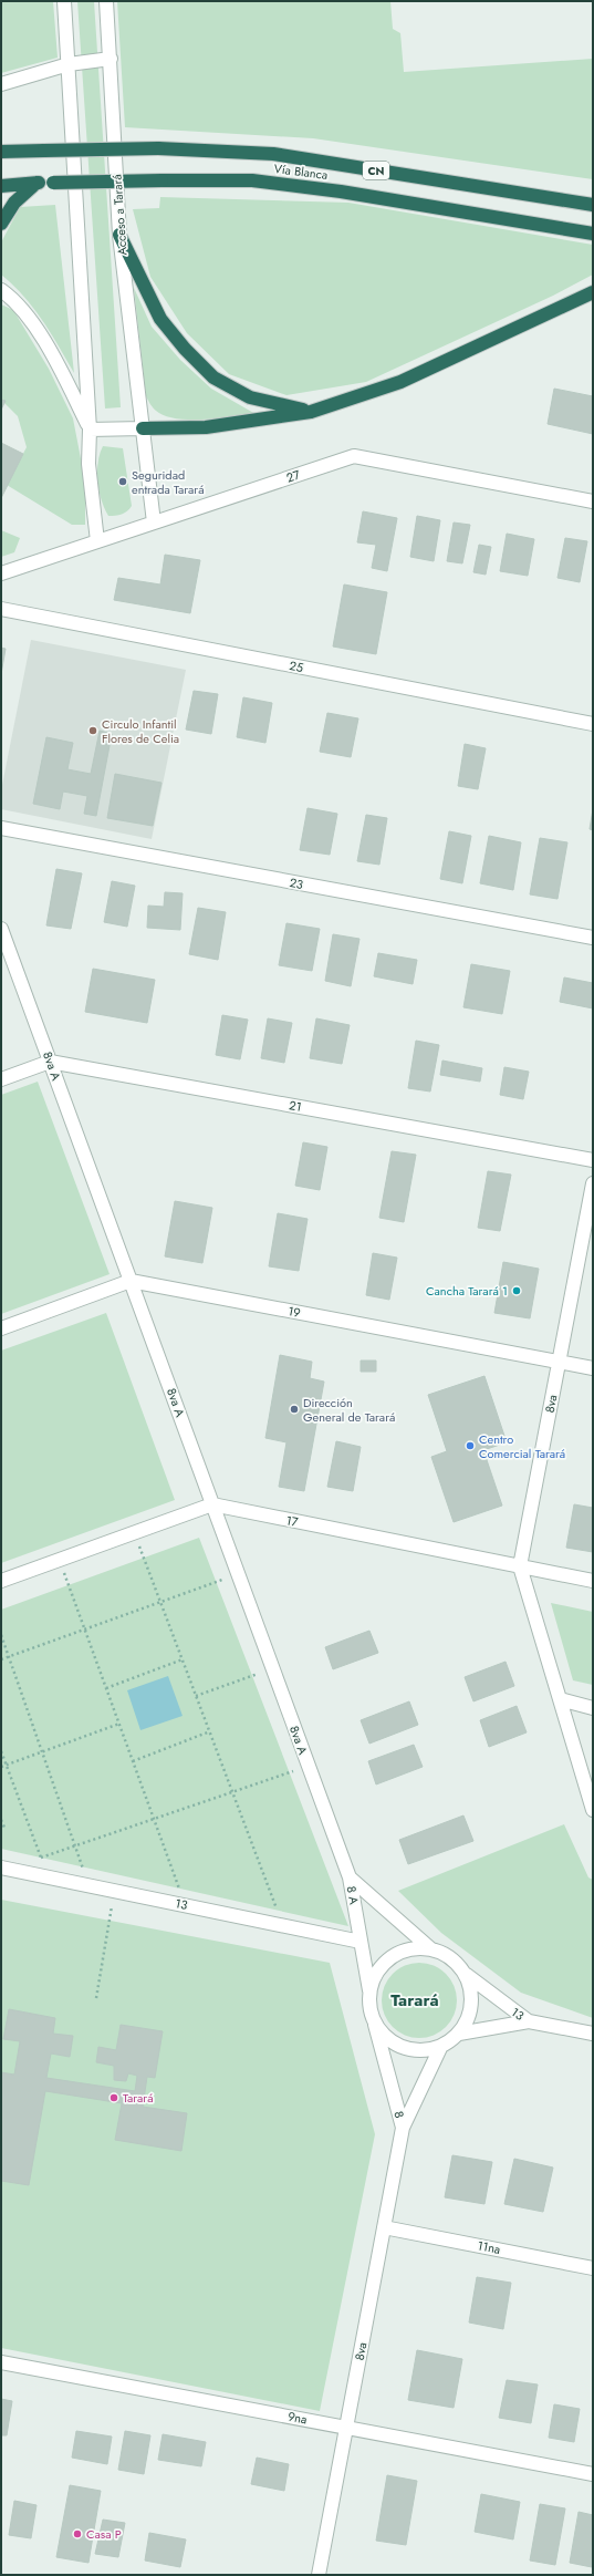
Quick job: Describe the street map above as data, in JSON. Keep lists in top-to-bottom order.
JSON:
{
  "streets": {
    "highway": ["CN", "Vía Blanca"],
    "street": [
      "Acceso a Tarará",
      "27",
      "25",
      "23",
      "8va A",
      "21",
      "19",
      "8va",
      "17",
      "8 A",
      "13",
      "8",
      "11na",
      "9na"
    ]
  },
  "crossings": [
    ["Acceso a Tarará", "27"],
    ["8va A", "21"],
    ["8va A", "19"],
    ["8va A", "17"],
    ["8va A", "8 A"],
    ["19", "8va"],
    ["8va", "17"],
    ["8va", "8"],
    ["8va", "11na"],
    ["8va", "9na"],
    ["8 A", "13"],
    ["8 A", "8"],
    ["13", "8"]
  ],
  "districts": ["Tarará"],
  "places": [
    "Seguridad entrada Tarará",
    "Circulo Infantil Flores de Celia",
    "Cancha Tarará 1",
    "Dirección General de Tarará",
    "Centro Comercial Tarará",
    "Tarará",
    "Casa P"
  ]
}
